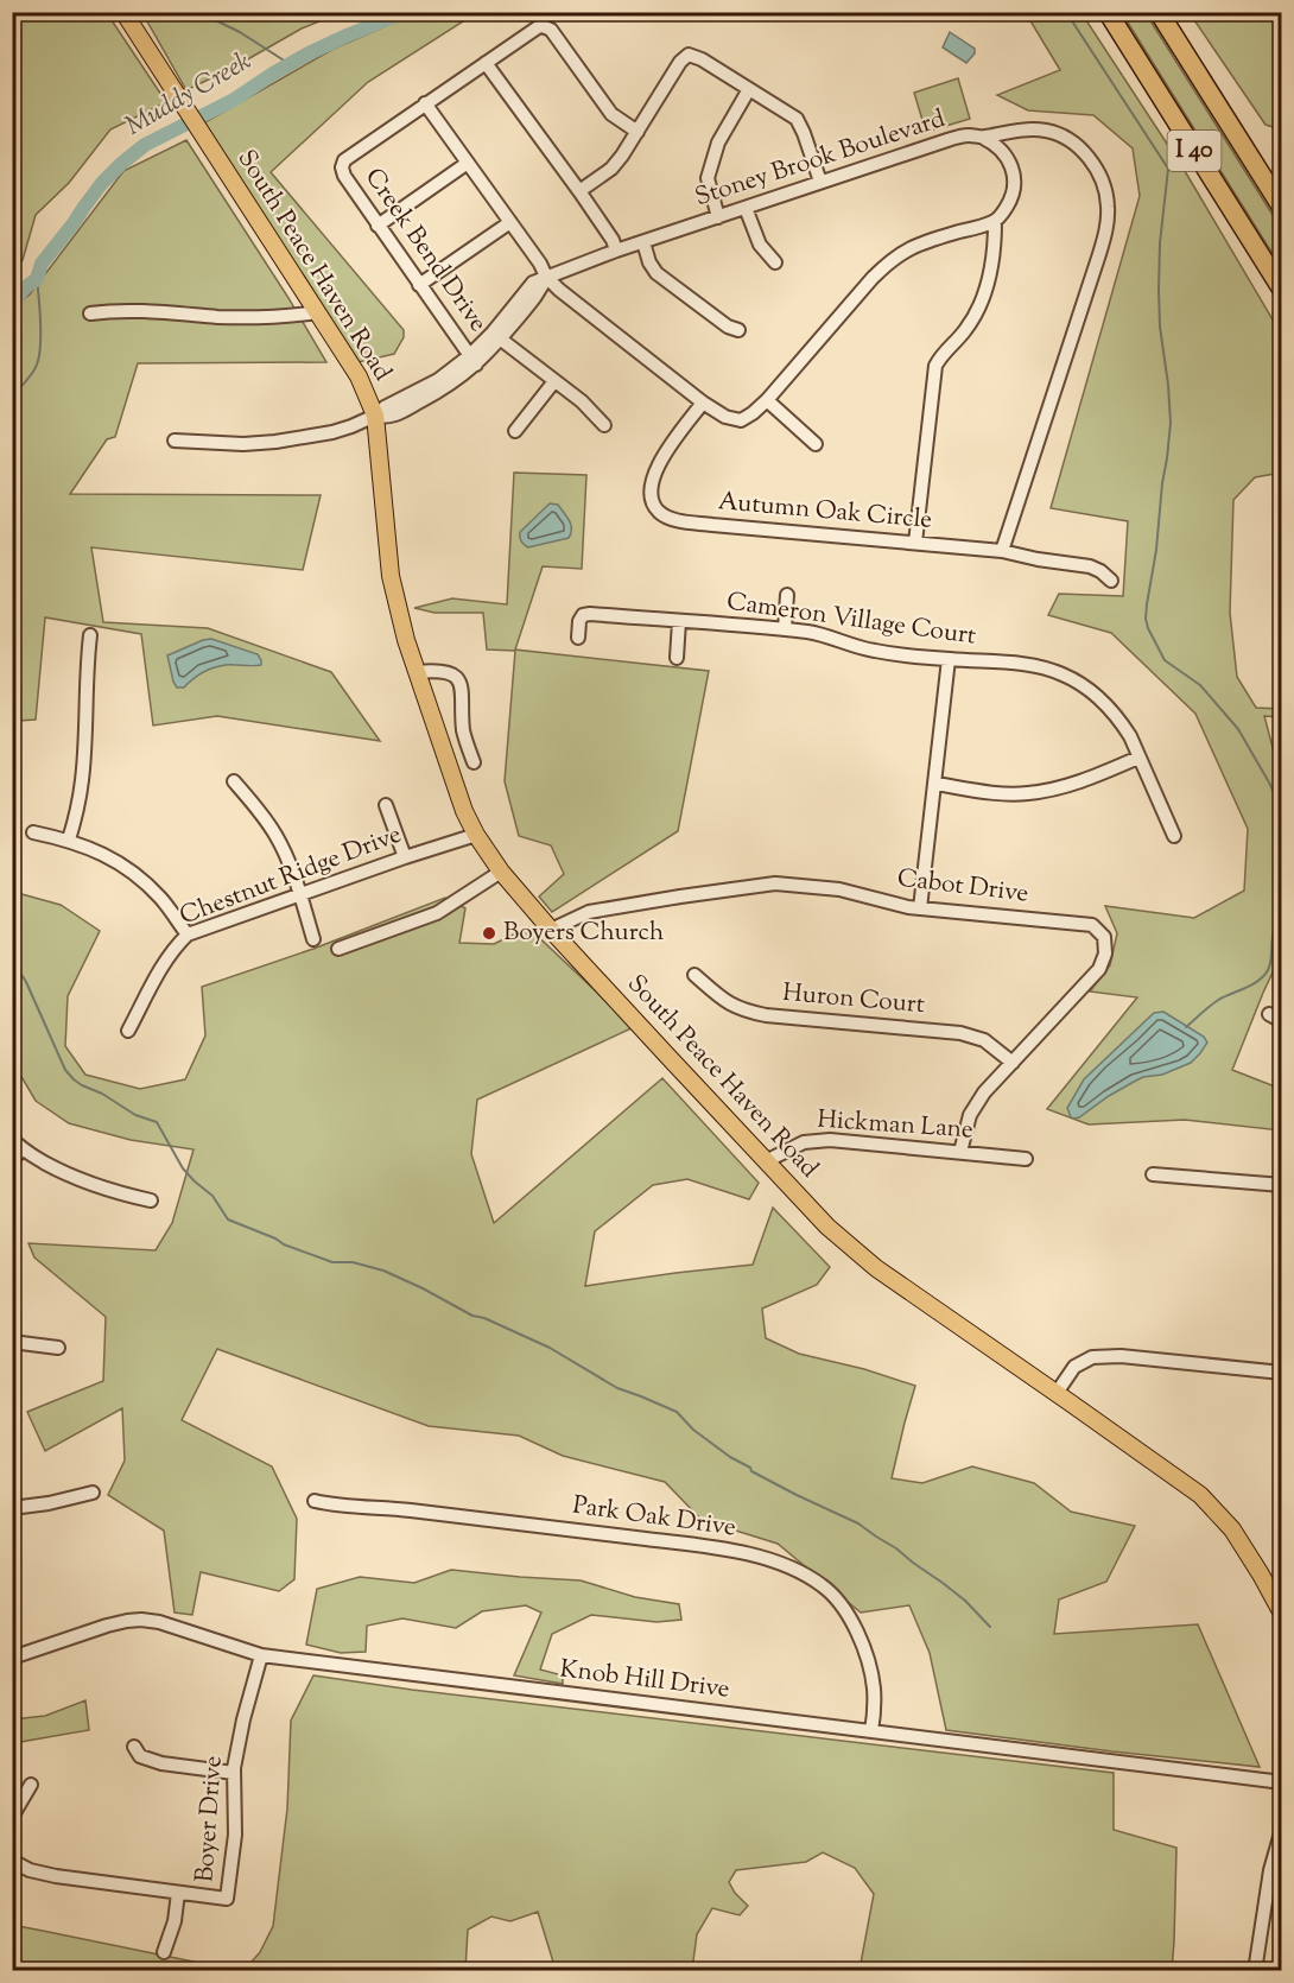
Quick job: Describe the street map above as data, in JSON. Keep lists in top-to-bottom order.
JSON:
{
  "streets": {
    "highway": ["I 40"],
    "main road": ["South Peace Haven Road"],
    "street": [
      "Stoney Brook Boulevard",
      "Creek Bend Drive",
      "Autumn Oak Circle",
      "Cameron Village Court",
      "Chestnut Ridge Drive",
      "Cabot Drive",
      "Huron Court",
      "Hickman Lane",
      "Park Oak Drive",
      "Knob Hill Drive",
      "Boyer Drive"
    ]
  },
  "crossings": [
    ["Stoney Brook Boulevard", "Creek Bend Drive"],
    ["Stoney Brook Boulevard", "South Peace Haven Road"],
    ["Stoney Brook Boulevard", "Autumn Oak Circle"],
    ["South Peace Haven Road", "Chestnut Ridge Drive"],
    ["South Peace Haven Road", "Cabot Drive"],
    ["South Peace Haven Road", "Hickman Lane"],
    ["Cabot Drive", "Huron Court"],
    ["Cabot Drive", "Hickman Lane"],
    ["Park Oak Drive", "Knob Hill Drive"],
    ["Knob Hill Drive", "Boyer Drive"]
  ],
  "water": ["Muddy Creek"],
  "places": ["Boyers Church"]
}
